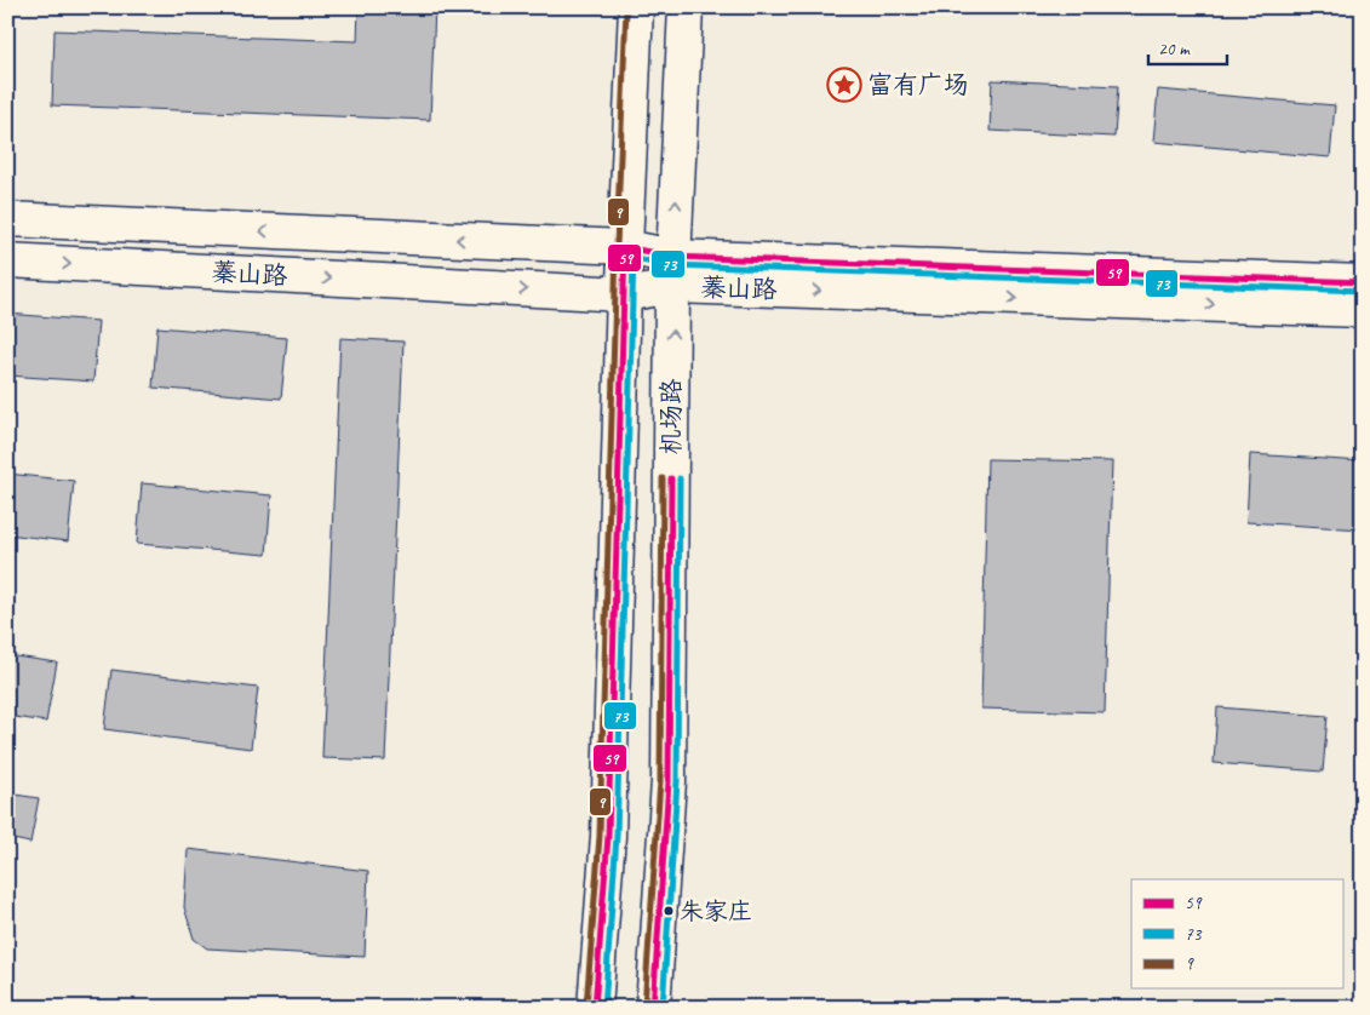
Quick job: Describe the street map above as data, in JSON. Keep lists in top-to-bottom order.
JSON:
{
  "streets": {
    "main road": ["蓁山路", "机场路"]
  },
  "crossings": [
    ["蓁山路", "机场路"]
  ],
  "places": {
    "place": ["富有广场"],
    "other": ["朱家庄"]
  },
  "lines": ["transit line 9", "transit line 59", "transit line 73"],
  "legend": ["59", "73", "9"],
  "scale_bar": "20 m"
}
